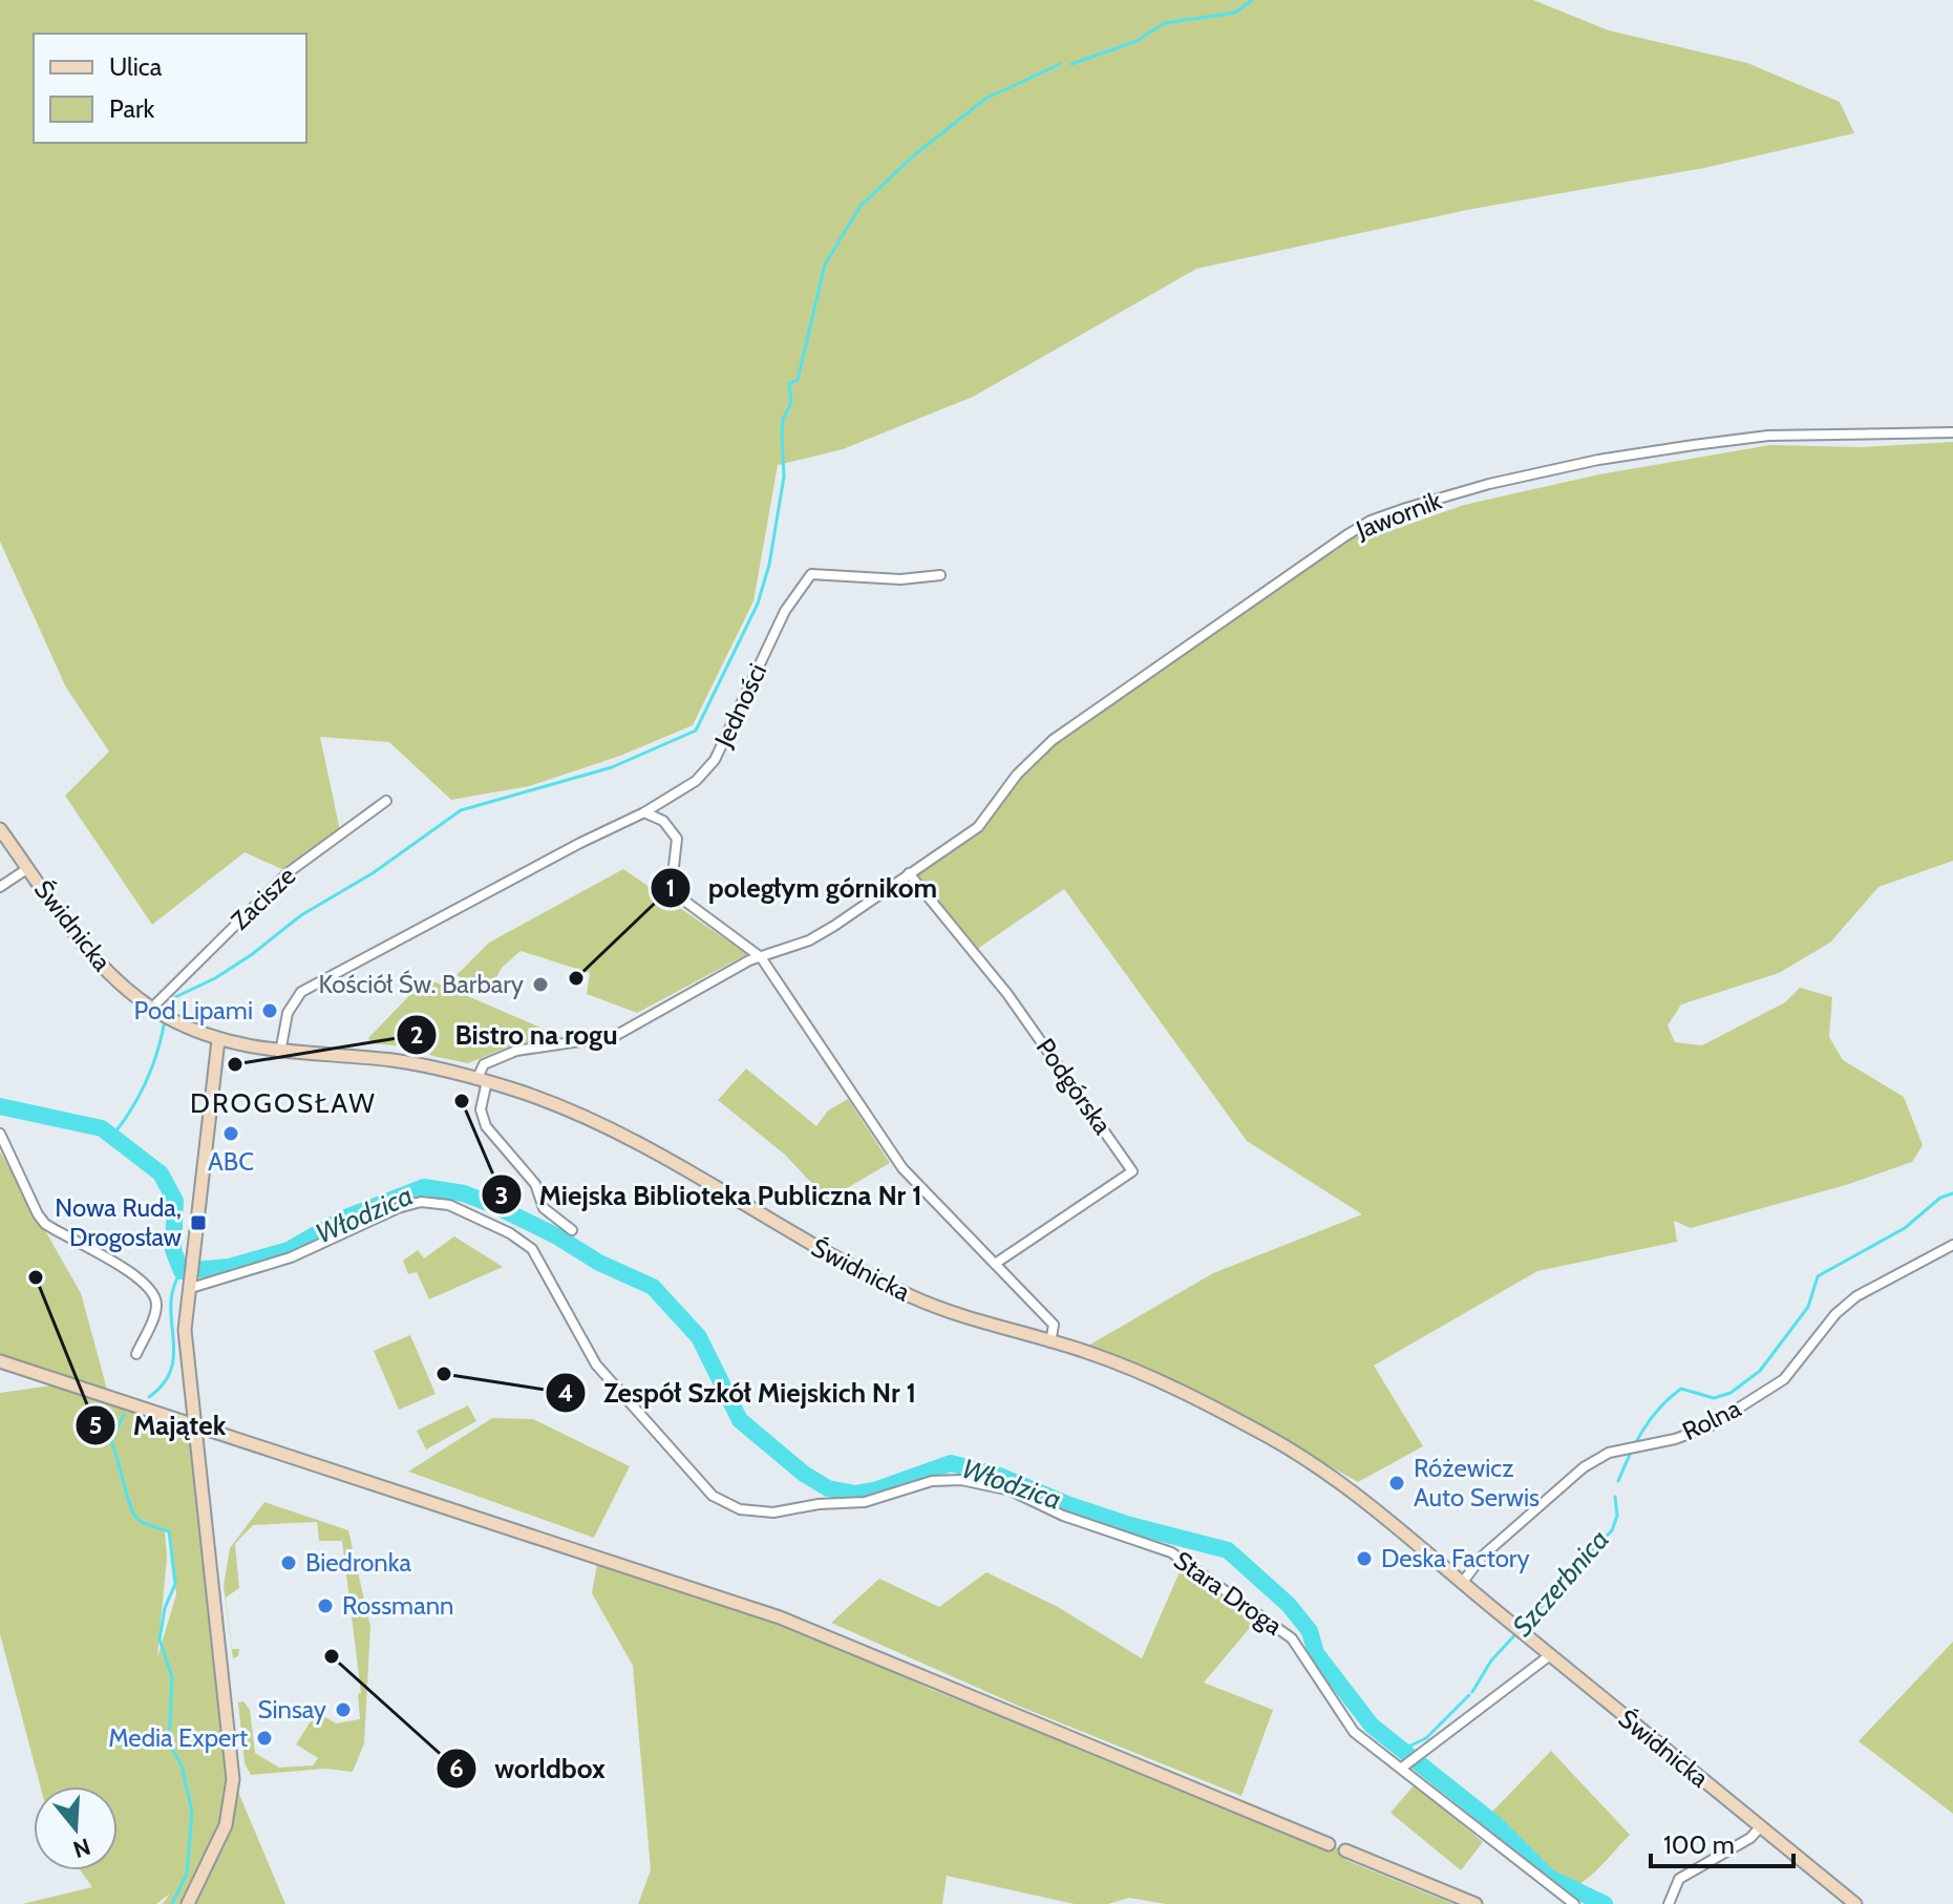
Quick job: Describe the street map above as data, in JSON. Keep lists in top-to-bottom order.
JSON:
{
  "streets": {
    "street": [
      "Jawornik",
      "Jedności",
      "Zacisze",
      "Świdnicka",
      "Podgórska",
      "Rolna",
      "Stara Droga"
    ]
  },
  "crossings": [
    ["Jawornik", "Świdnicka"],
    ["Jawornik", "Podgórska"],
    ["Jedności", "Świdnicka"],
    ["Zacisze", "Świdnicka"],
    ["Świdnicka", "Rolna"]
  ],
  "districts": ["DROGOSŁAW"],
  "water": ["Włodzica", "Szczerbnica"],
  "places": {
    "other": [
      "poległym górnikom",
      "Kościół Św. Barbary",
      "Pod Lipami",
      "Bistro na rogu",
      "Miejska Biblioteka Publiczna Nr 1",
      "ABC",
      "Majątek",
      "Zespół Szkół Miejskich Nr 1",
      "Różewicz Auto Serwis",
      "Deska Factory",
      "Biedronka",
      "Rossmann",
      "worldbox",
      "Sinsay",
      "Media Expert"
    ],
    "transit": ["Nowa Ruda, Drogosław"]
  },
  "legend": ["Ulica", "Park"],
  "scale_bar": "100 m",
  "north": "bottom"
}
